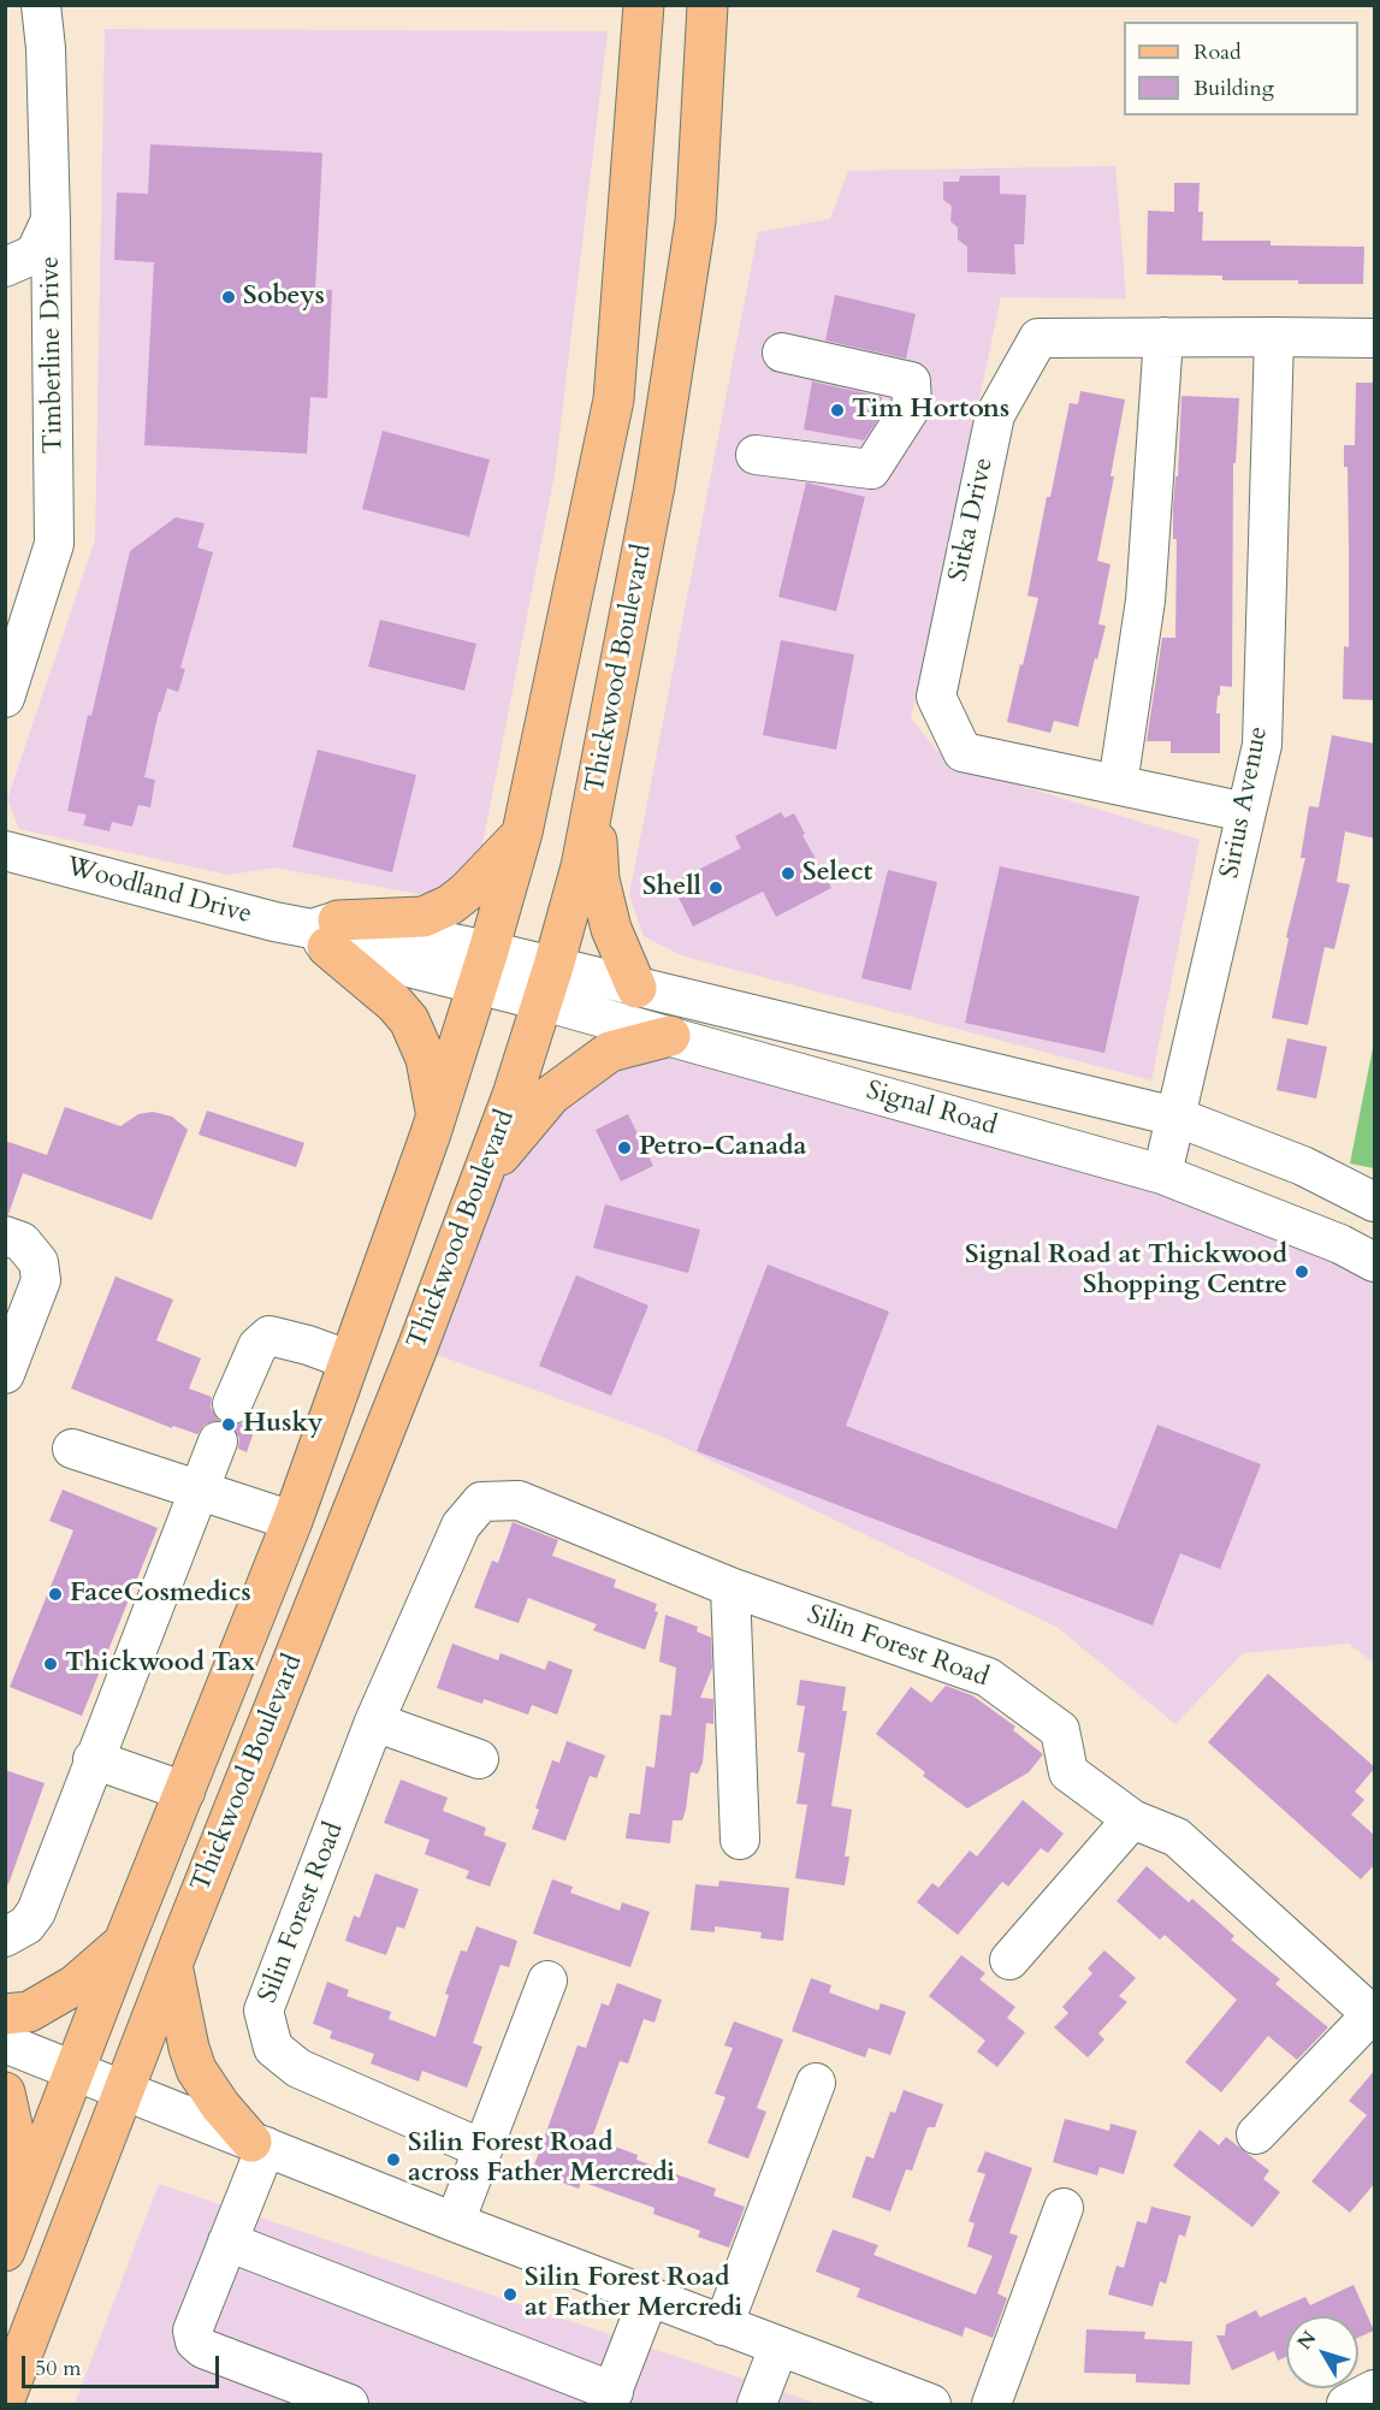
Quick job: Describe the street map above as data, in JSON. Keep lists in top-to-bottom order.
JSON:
{
  "streets": {
    "main road": ["Thickwood Boulevard"],
    "street": [
      "Timberline Drive",
      "Sitka Drive",
      "Sirius Avenue",
      "Woodland Drive",
      "Signal Road",
      "Silin Forest Road"
    ]
  },
  "crossings": [
    ["Sitka Drive", "Sirius Avenue"],
    ["Thickwood Boulevard", "Woodland Drive"],
    ["Thickwood Boulevard", "Signal Road"],
    ["Sirius Avenue", "Signal Road"],
    ["Woodland Drive", "Signal Road"]
  ],
  "places": [
    "Sobeys",
    "Tim Hortons",
    "Select",
    "Shell",
    "Petro-Canada",
    "Signal Road at Thickwood Shopping Centre",
    "Husky",
    "FaceCosmedics",
    "Thickwood Tax",
    "Silin Forest Road across Father Mercredi",
    "Silin Forest Road at Father Mercredi"
  ],
  "legend": ["Road", "Building"],
  "scale_bar": "50 m",
  "north": "top left"
}
